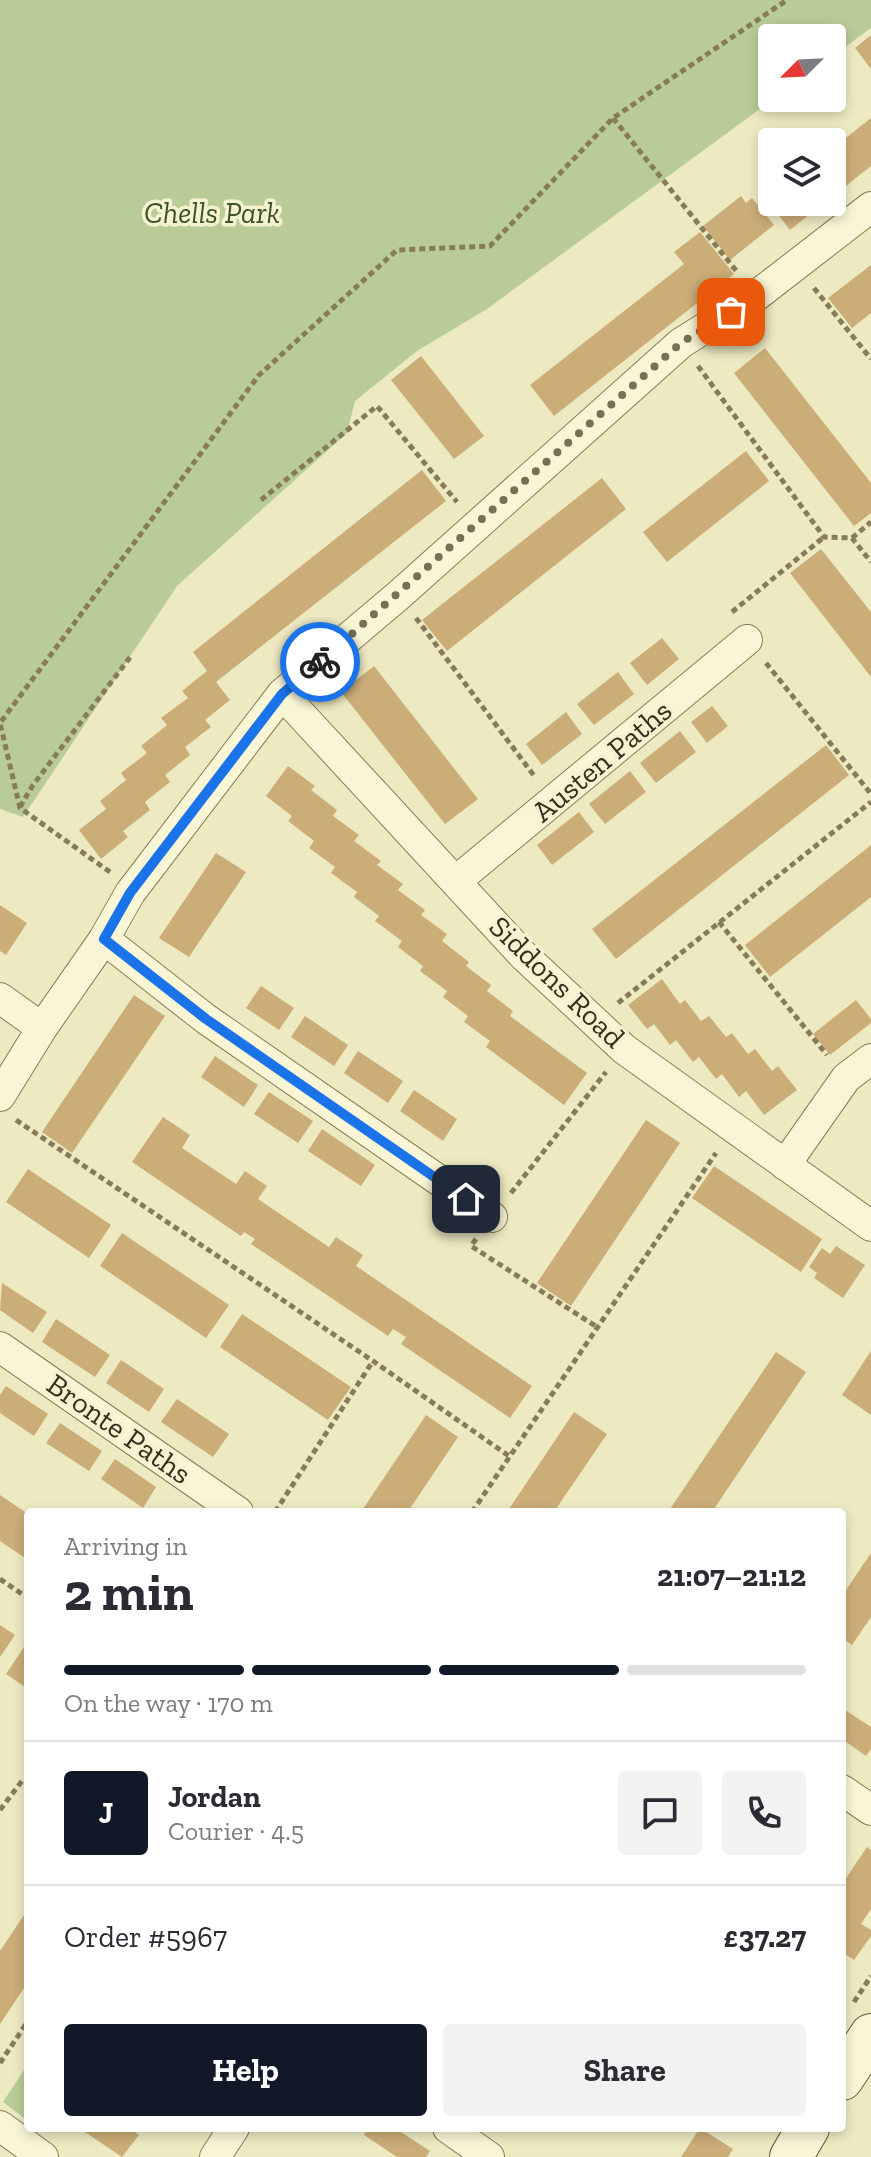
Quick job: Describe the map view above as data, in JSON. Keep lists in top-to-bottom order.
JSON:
{
  "streets": {
    "street": ["Austen Paths", "Siddons Road", "Bronte Paths"]
  },
  "crossings": [
    ["Austen Paths", "Siddons Road"]
  ],
  "parks": ["Chells Park"],
  "north": "bottom left",
  "page": {
    "heading": ["2 min", "Arriving in", "21:07–21:12"],
    "panel": [
      "Jordan",
      "Courier · 4.5",
      "Order #5967",
      "£37.27"
    ],
    "bar": "On the way · 170 m",
    "round": "J",
    "buttons": ["Help", "Share"]
  }
}
